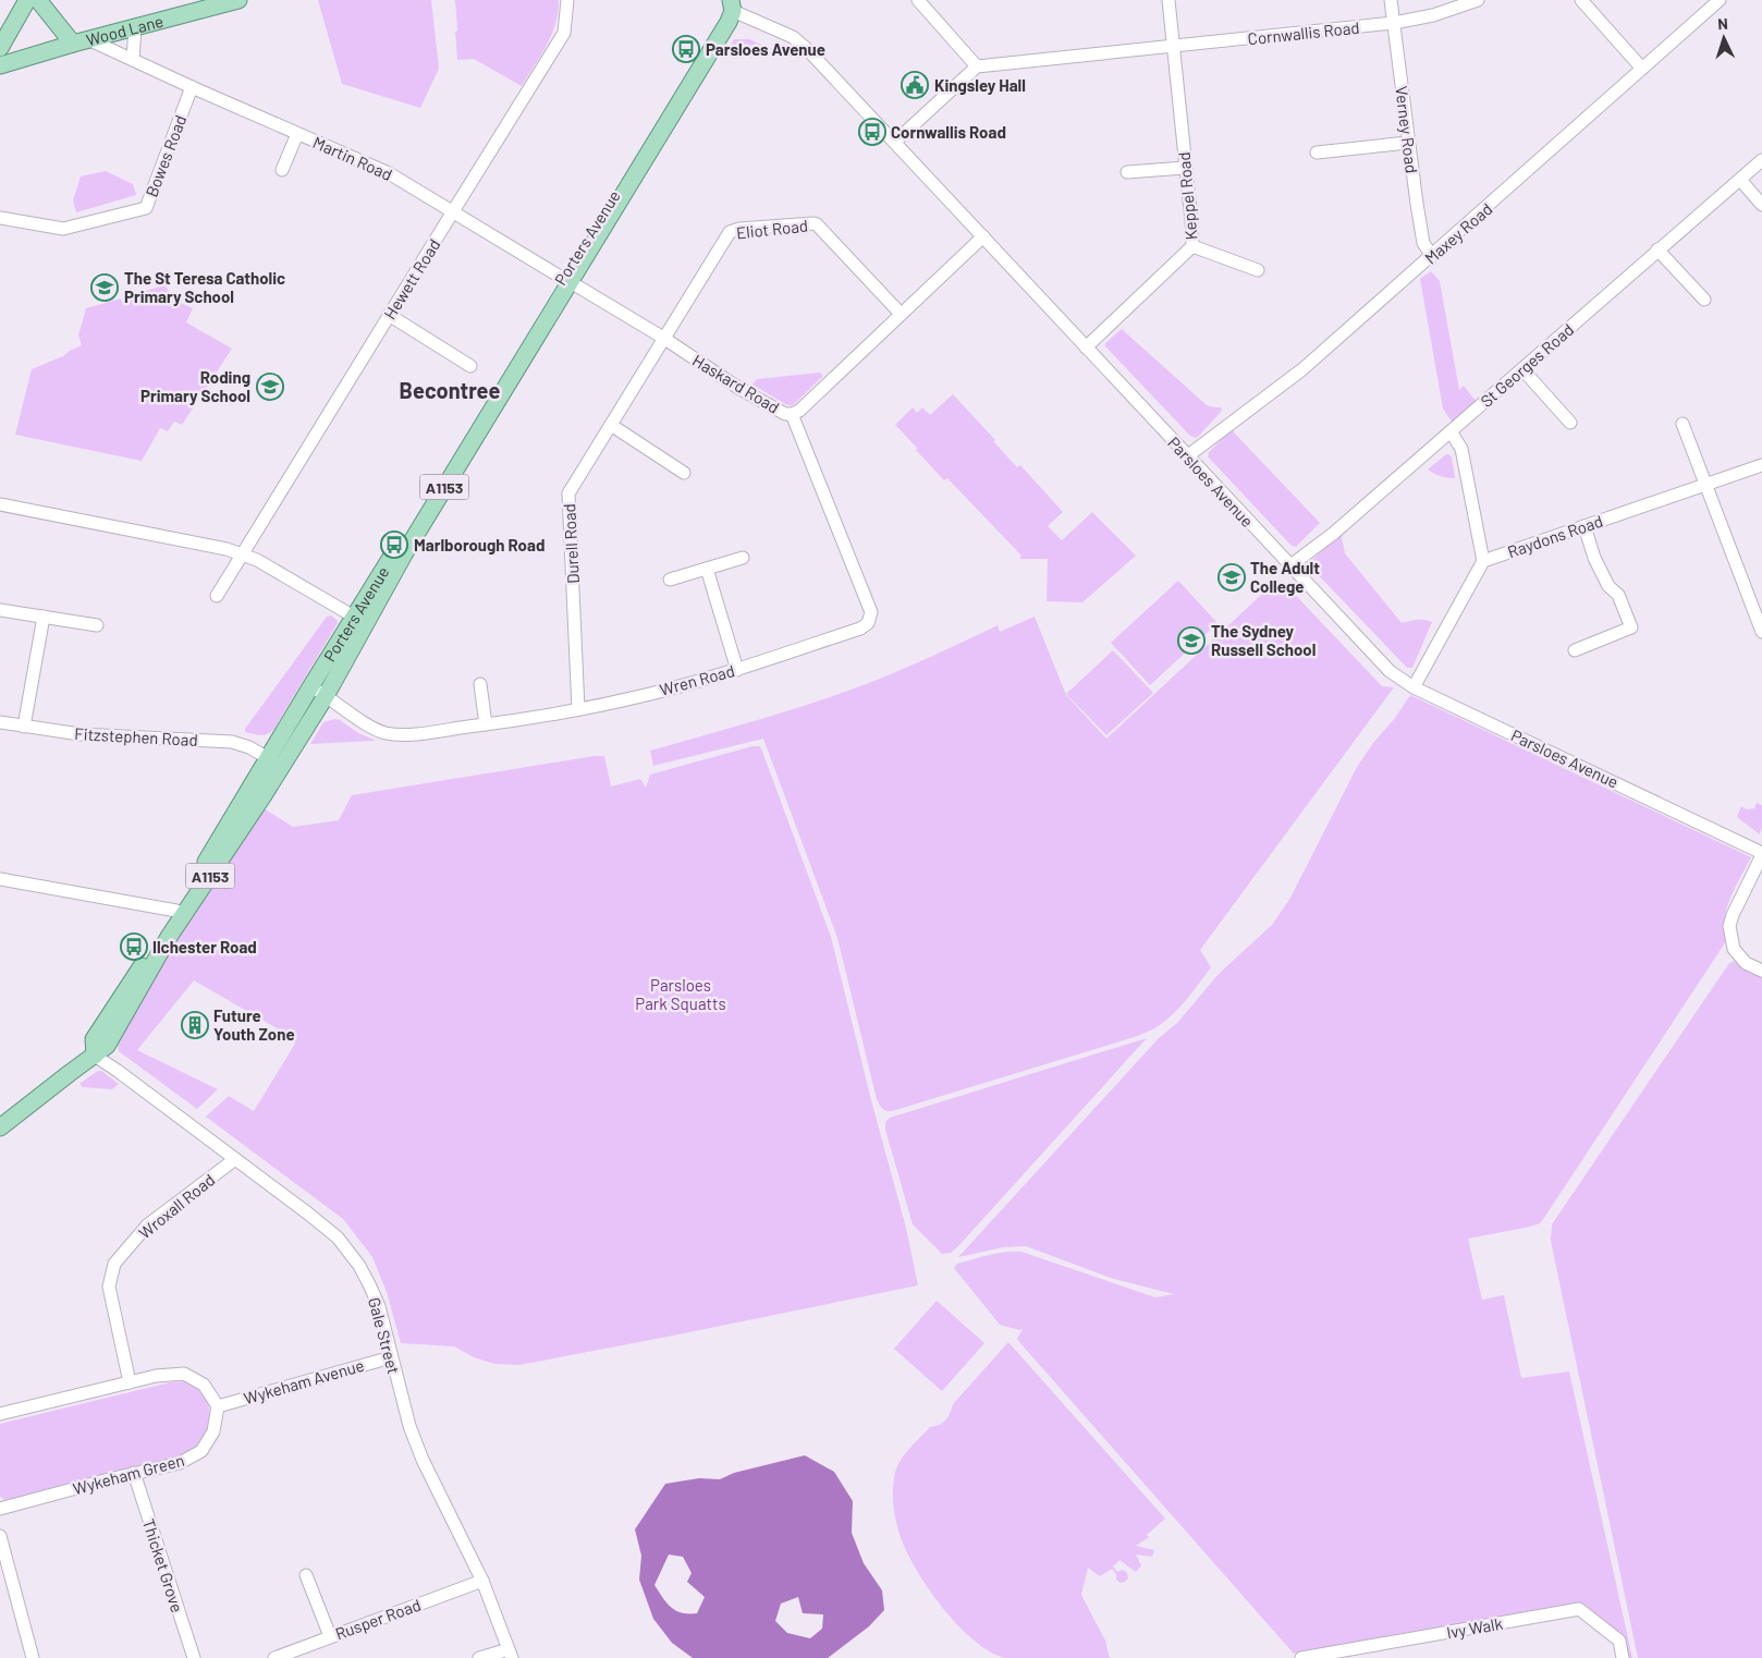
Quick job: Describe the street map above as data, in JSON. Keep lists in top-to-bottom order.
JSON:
{
  "streets": {
    "main road": ["Wood Lane", "Porters Avenue", "A1153"],
    "street": [
      "Cornwallis Road",
      "Verney Road",
      "Bowes Road",
      "Martin Road",
      "Keppel Road",
      "Eliot Road",
      "Maxey Road",
      "Hewett Road",
      "St Georges Road",
      "Haskard Road",
      "Parsloes Avenue",
      "Raydons Road",
      "Durell Road",
      "Wren Road",
      "Fitzstephen Road",
      "Wroxall Road",
      "Gale Street",
      "Wykeham Avenue",
      "Wykeham Green",
      "Thicket Grove",
      "Rusper Road",
      "Ivy Walk"
    ]
  },
  "crossings": [
    ["Wood Lane", "Martin Road"],
    ["Cornwallis Road", "Verney Road"],
    ["Cornwallis Road", "Keppel Road"],
    ["Verney Road", "Maxey Road"],
    ["Bowes Road", "Martin Road"],
    ["Martin Road", "Porters Avenue"],
    ["Martin Road", "Hewett Road"],
    ["Martin Road", "Haskard Road"],
    ["Keppel Road", "Parsloes Avenue"],
    ["Eliot Road", "Haskard Road"],
    ["Eliot Road", "Durell Road"],
    ["Maxey Road", "Parsloes Avenue"],
    ["Porters Avenue", "Haskard Road"],
    ["Porters Avenue", "Parsloes Avenue"],
    ["Porters Avenue", "Wren Road"],
    ["Porters Avenue", "Fitzstephen Road"],
    ["Porters Avenue", "Gale Street"],
    ["St Georges Road", "Parsloes Avenue"],
    ["Haskard Road", "Parsloes Avenue"],
    ["Haskard Road", "Durell Road"],
    ["Haskard Road", "Wren Road"],
    ["Durell Road", "Wren Road"],
    ["Wroxall Road", "Gale Street"],
    ["Gale Street", "Wykeham Avenue"],
    ["Gale Street", "Rusper Road"],
    ["Wykeham Avenue", "Wykeham Green"],
    ["Wykeham Green", "Thicket Grove"]
  ],
  "districts": ["Becontree"],
  "parks": ["Parsloes Park Squatts"],
  "places": {
    "bus stop": [
      "Parsloes Avenue",
      "Cornwallis Road",
      "Marlborough Road",
      "Ilchester Road"
    ],
    "public building": ["Kingsley Hall"],
    "school or university": [
      "The St Teresa Catholic Primary School",
      "Roding Primary School",
      "The Adult College",
      "The Sydney Russell School"
    ],
    "building": ["Future Youth Zone"]
  },
  "north": "top"
}
